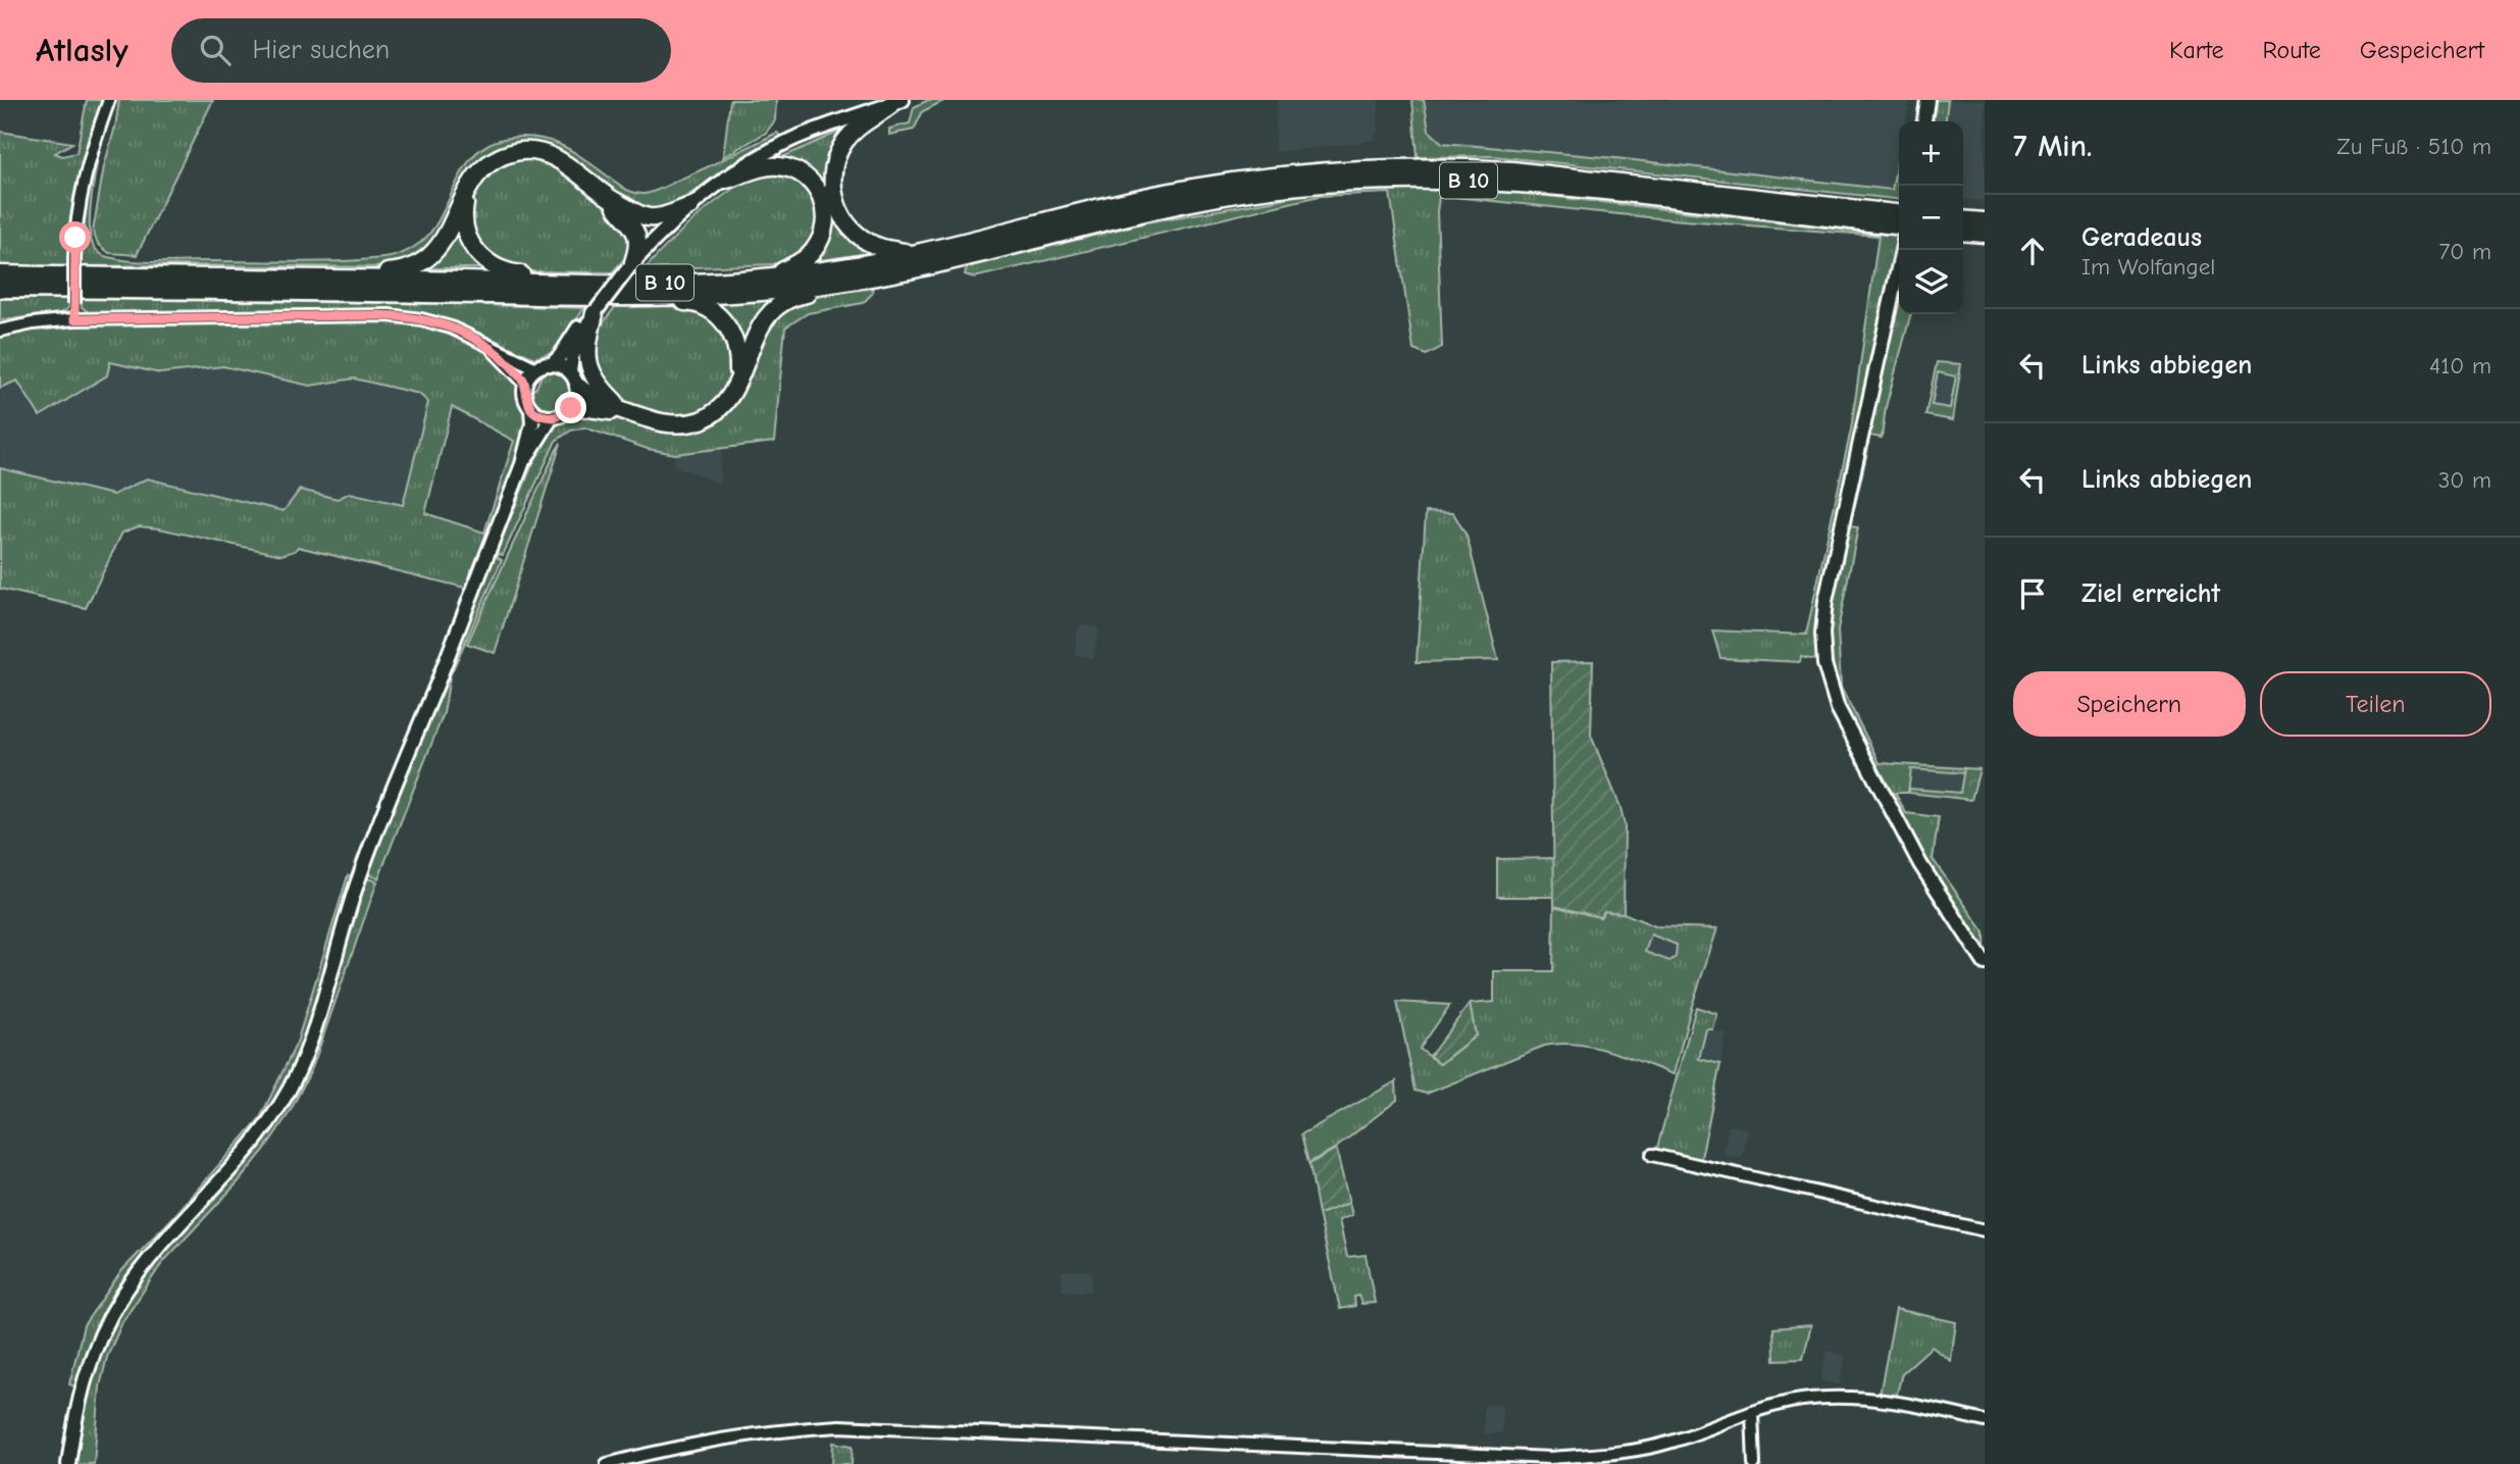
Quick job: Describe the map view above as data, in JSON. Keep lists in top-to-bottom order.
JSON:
{
  "streets": {
    "highway": ["B 10"]
  },
  "page": {
    "header": "Atlasly",
    "search": "Hier suchen",
    "nav": ["Karte", "Route", "Gespeichert"],
    "heading": ["7 Min.", "Zu Fuß · 510 m"],
    "map_buttons": ["+", "−"],
    "list": [
      ["Geradeaus", "Im Wolfangel", "70 m"],
      ["Links abbiegen", "410 m"],
      ["Links abbiegen", "30 m"],
      "Ziel erreicht"
    ],
    "buttons": ["Speichern", "Teilen"]
  }
}
